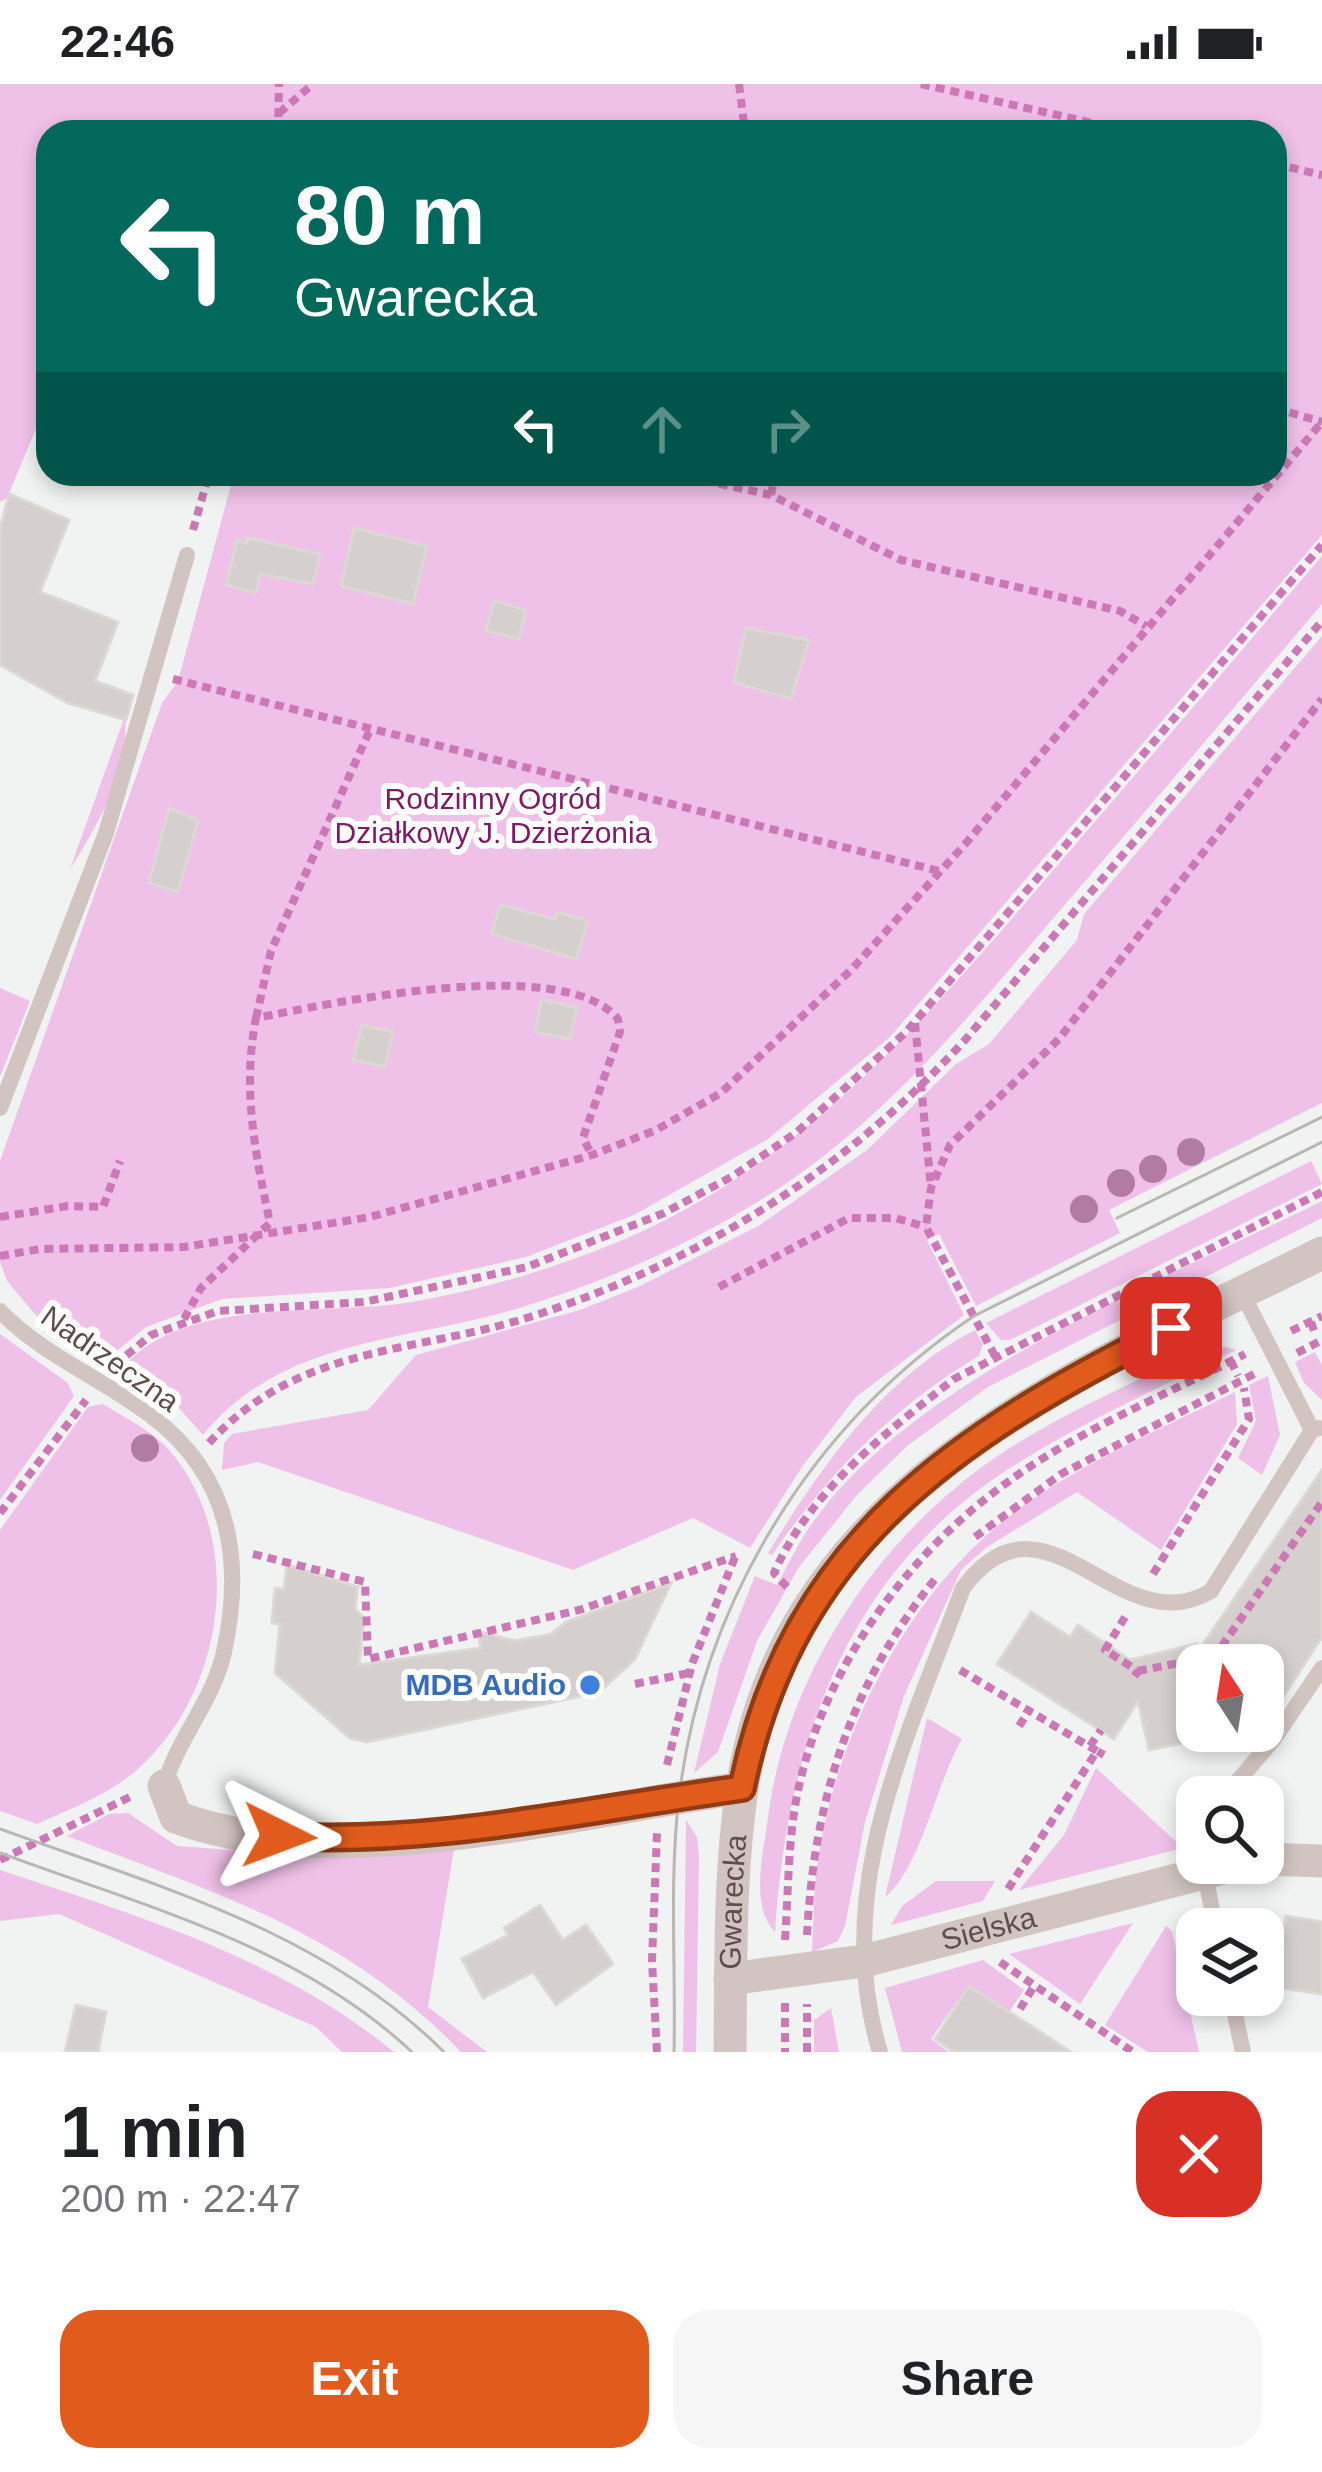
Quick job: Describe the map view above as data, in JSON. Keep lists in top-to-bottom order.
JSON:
{
  "streets": {
    "street": ["Gwarecka", "Sielska"],
    "lane": ["Nadrzeczna"]
  },
  "crossings": [
    ["Gwarecka", "Sielska"]
  ],
  "parks": ["Rodzinny Ogród Działkowy J. Dzierżonia"],
  "places": ["MDB Audio"],
  "north": "top",
  "page": {
    "status": "22:46",
    "turn": ["80 m", "Gwarecka"],
    "heading": ["1 min", "200 m · 22:47"],
    "buttons": ["Exit", "Share"]
  }
}
